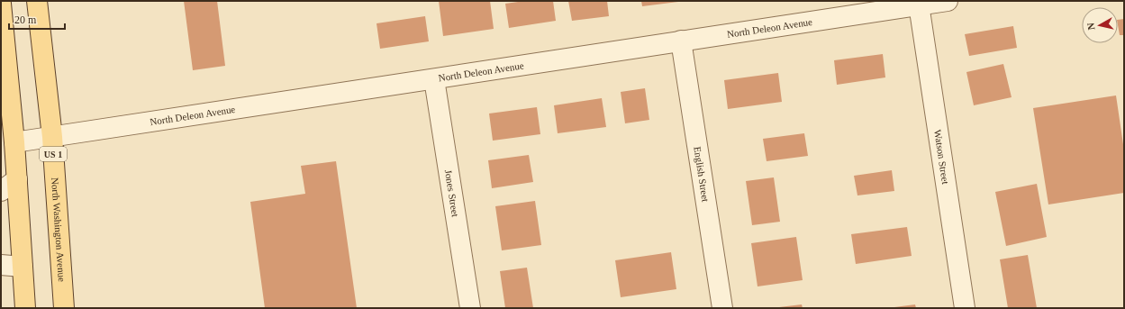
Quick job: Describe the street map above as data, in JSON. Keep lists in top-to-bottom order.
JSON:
{
  "streets": {
    "main road": ["US 1", "North Washington Avenue"],
    "street": [
      "North Deleon Avenue",
      "Watson Street",
      "English Street",
      "Jones Street"
    ]
  },
  "crossings": [
    ["North Deleon Avenue", "Watson Street"],
    ["North Deleon Avenue", "English Street"],
    ["North Deleon Avenue", "Jones Street"],
    ["North Deleon Avenue", "North Washington Avenue"]
  ],
  "scale_bar": "20 m",
  "north": "left"
}
